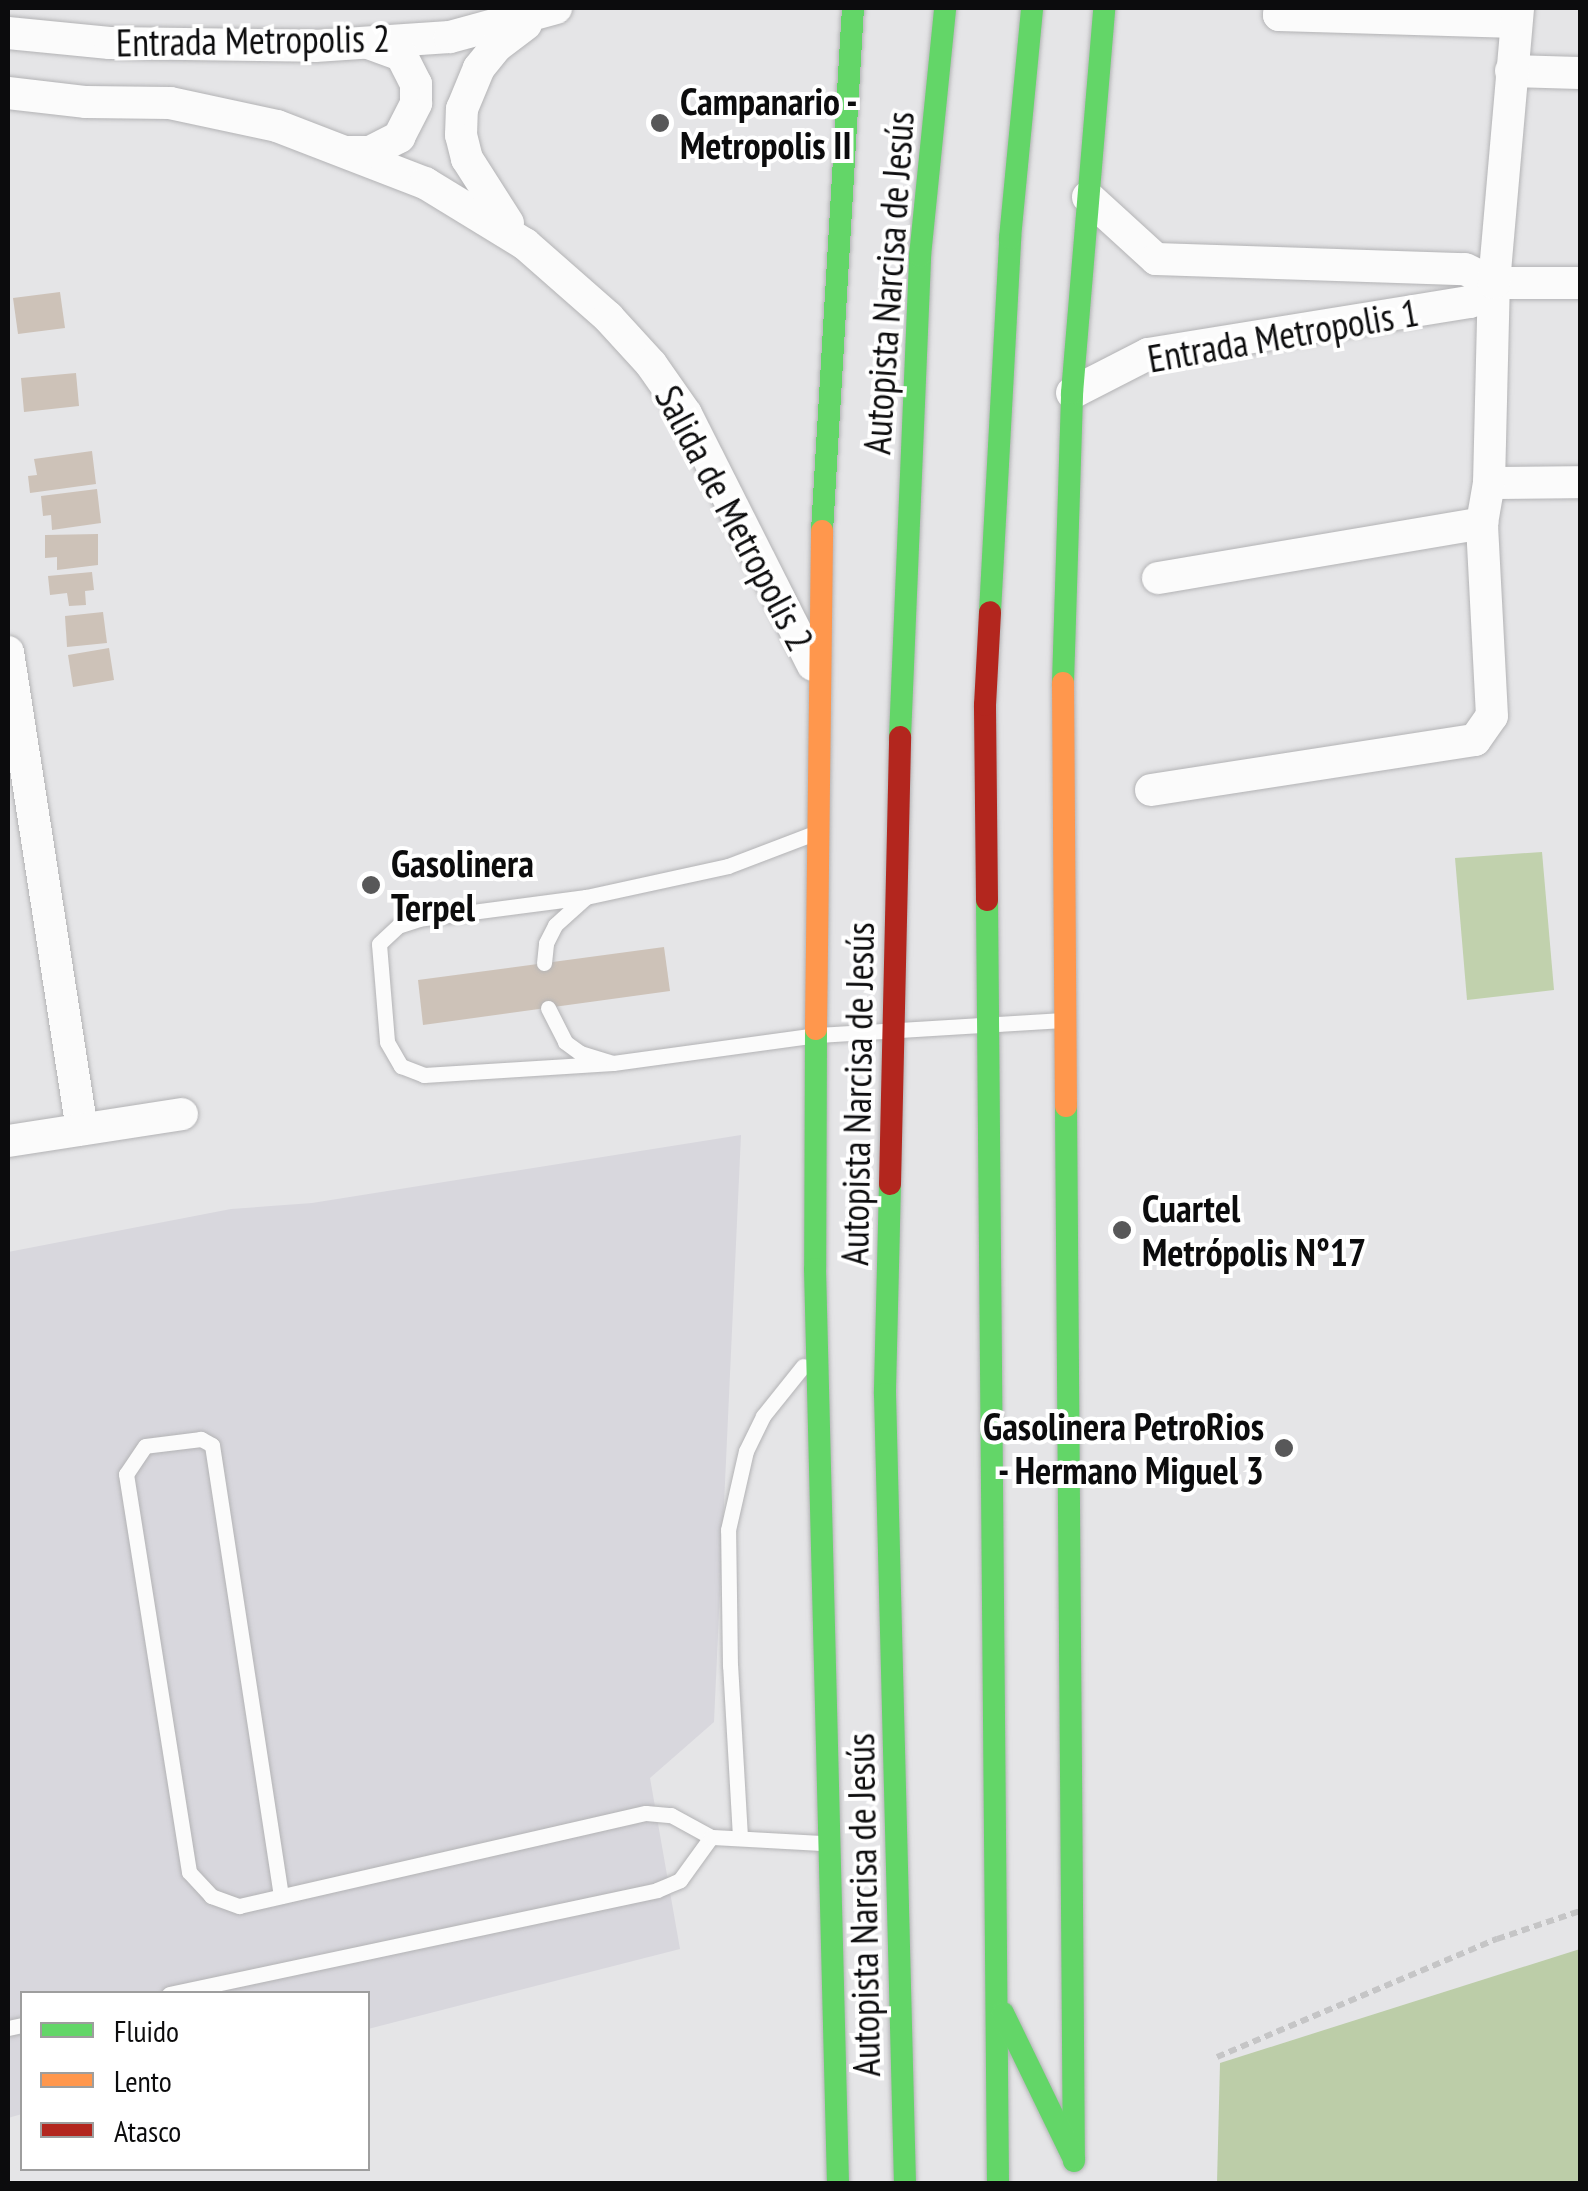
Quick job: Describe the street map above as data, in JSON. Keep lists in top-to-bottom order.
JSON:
{
  "streets": {
    "main road": ["Autopista Narcisa de Jesús"],
    "street": ["Entrada Metropolis 2", "Entrada Metropolis 1", "Salida de Metropolis 2"]
  },
  "crossings": [
    ["Autopista Narcisa de Jesús", "Salida de Metropolis 2"]
  ],
  "places": [
    "Campanario - Metropolis II",
    "Gasolinera Terpel",
    "Cuartel Metrópolis N°17",
    "Gasolinera PetroRios - Hermano Miguel 3"
  ],
  "legend": ["Fluido", "Lento", "Atasco"]
}
